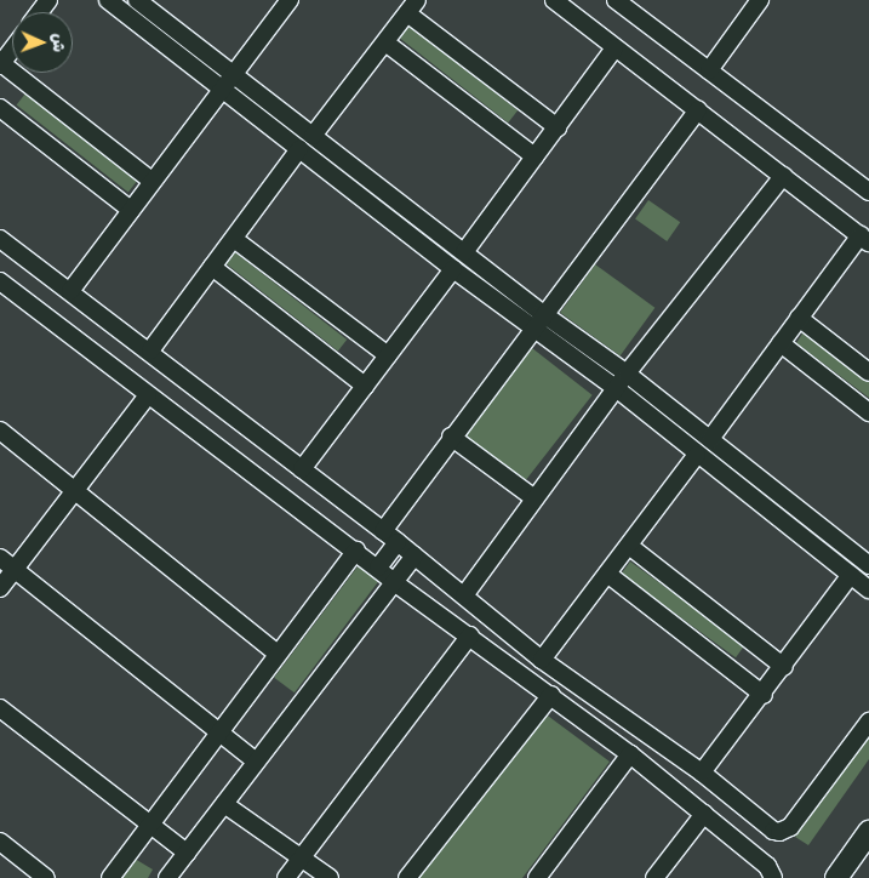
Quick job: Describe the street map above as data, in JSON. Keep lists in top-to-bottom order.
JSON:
{
  "north": "right"
}
